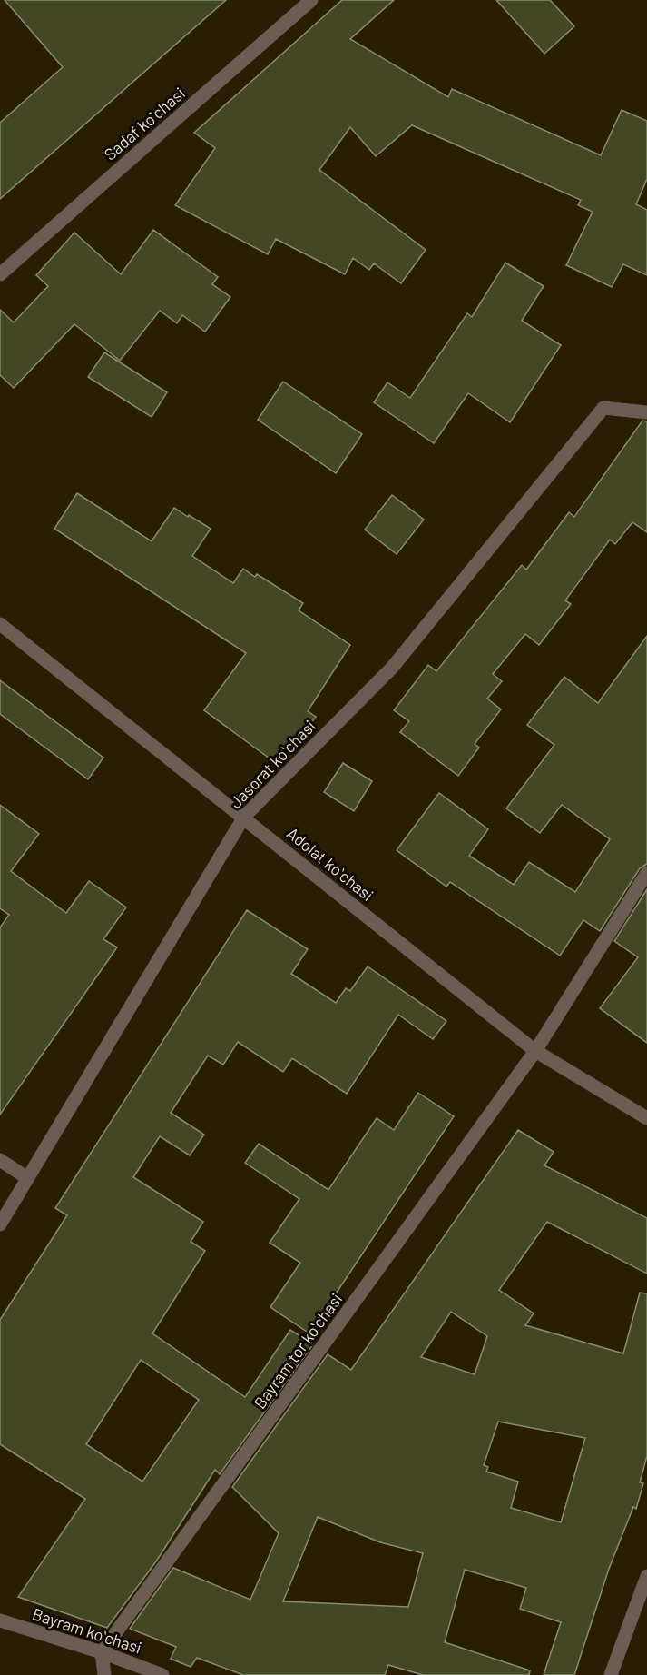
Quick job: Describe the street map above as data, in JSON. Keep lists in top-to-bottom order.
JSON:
{
  "streets": {
    "street": [
      "Sadaf koʻchasi",
      "Jasorat koʻchasi",
      "Adolat koʻchasi",
      "Bayram tor koʻchasi",
      "Bayram koʻchasi"
    ]
  },
  "crossings": [
    ["Jasorat koʻchasi", "Adolat koʻchasi"],
    ["Adolat koʻchasi", "Bayram tor koʻchasi"],
    ["Bayram tor koʻchasi", "Bayram koʻchasi"]
  ]
}
